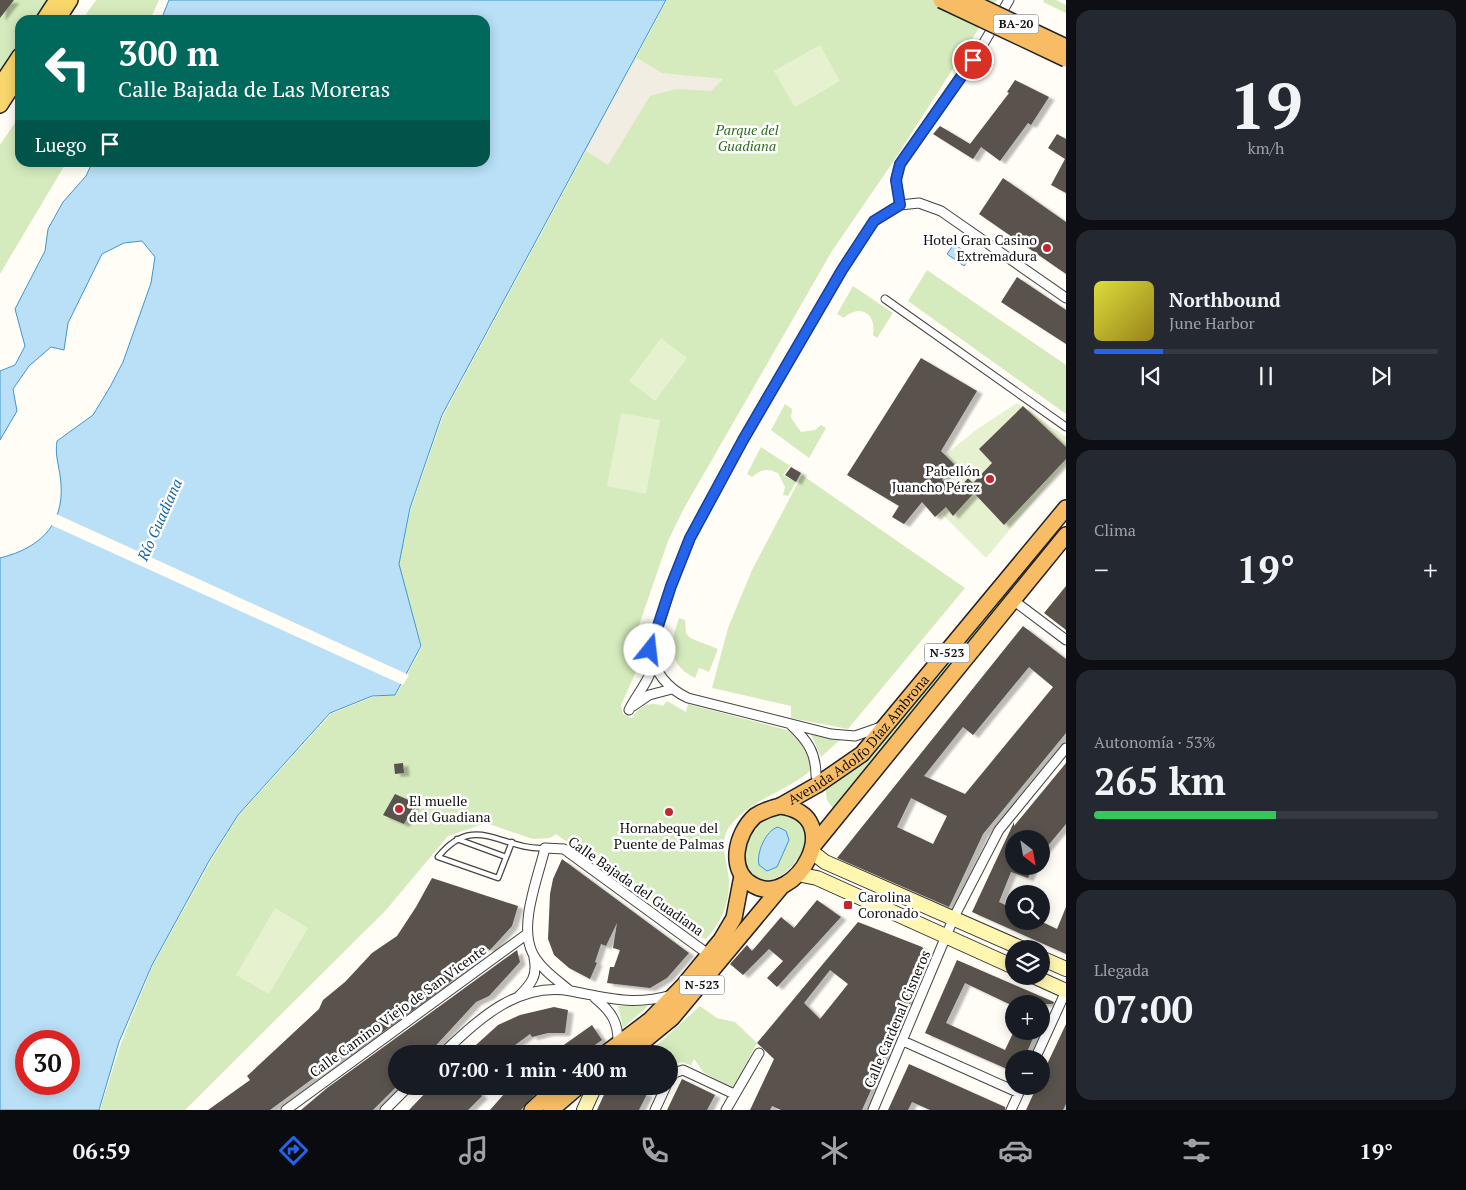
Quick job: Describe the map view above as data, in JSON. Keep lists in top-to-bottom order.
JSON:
{
  "streets": {
    "highway": ["BA-20", "N-523", "Avenida Adolfo Díaz Ambrona"],
    "street": ["Calle Bajada del Guadiana", "Calle Camino Viejo de San Vicente", "Calle Cardenal Cisneros"]
  },
  "crossings": [
    ["N-523", "Avenida Adolfo Díaz Ambrona"],
    ["N-523", "Calle Bajada del Guadiana"]
  ],
  "water": ["Río Guadiana"],
  "parks": ["Parque del Guadiana"],
  "places": {
    "other": [
      "Hotel Gran Casino Extremadura",
      "Pabellón Juancho Pérez",
      "El muelle del Guadiana",
      "Hornabeque del Puente de Palmas"
    ],
    "transit": ["Carolina Coronado"]
  },
  "north": "bottom right",
  "page": {
    "tile": [
      ["19", "km/h"],
      "Clima",
      ["Autonomía · 53%", "265 km"],
      ["Llegada", "07:00"]
    ],
    "turn": ["300 m", "Calle Bajada de Las Moreras"],
    "then": "Luego",
    "song": ["Northbound", "June Harbor"],
    "heat": ["−", "19°", "+"],
    "map_buttons": ["+", "−"],
    "limit": "30",
    "trip": "07:00 · 1 min · 400 m",
    "tabs": ["06:59", "19°"]
  }
}
